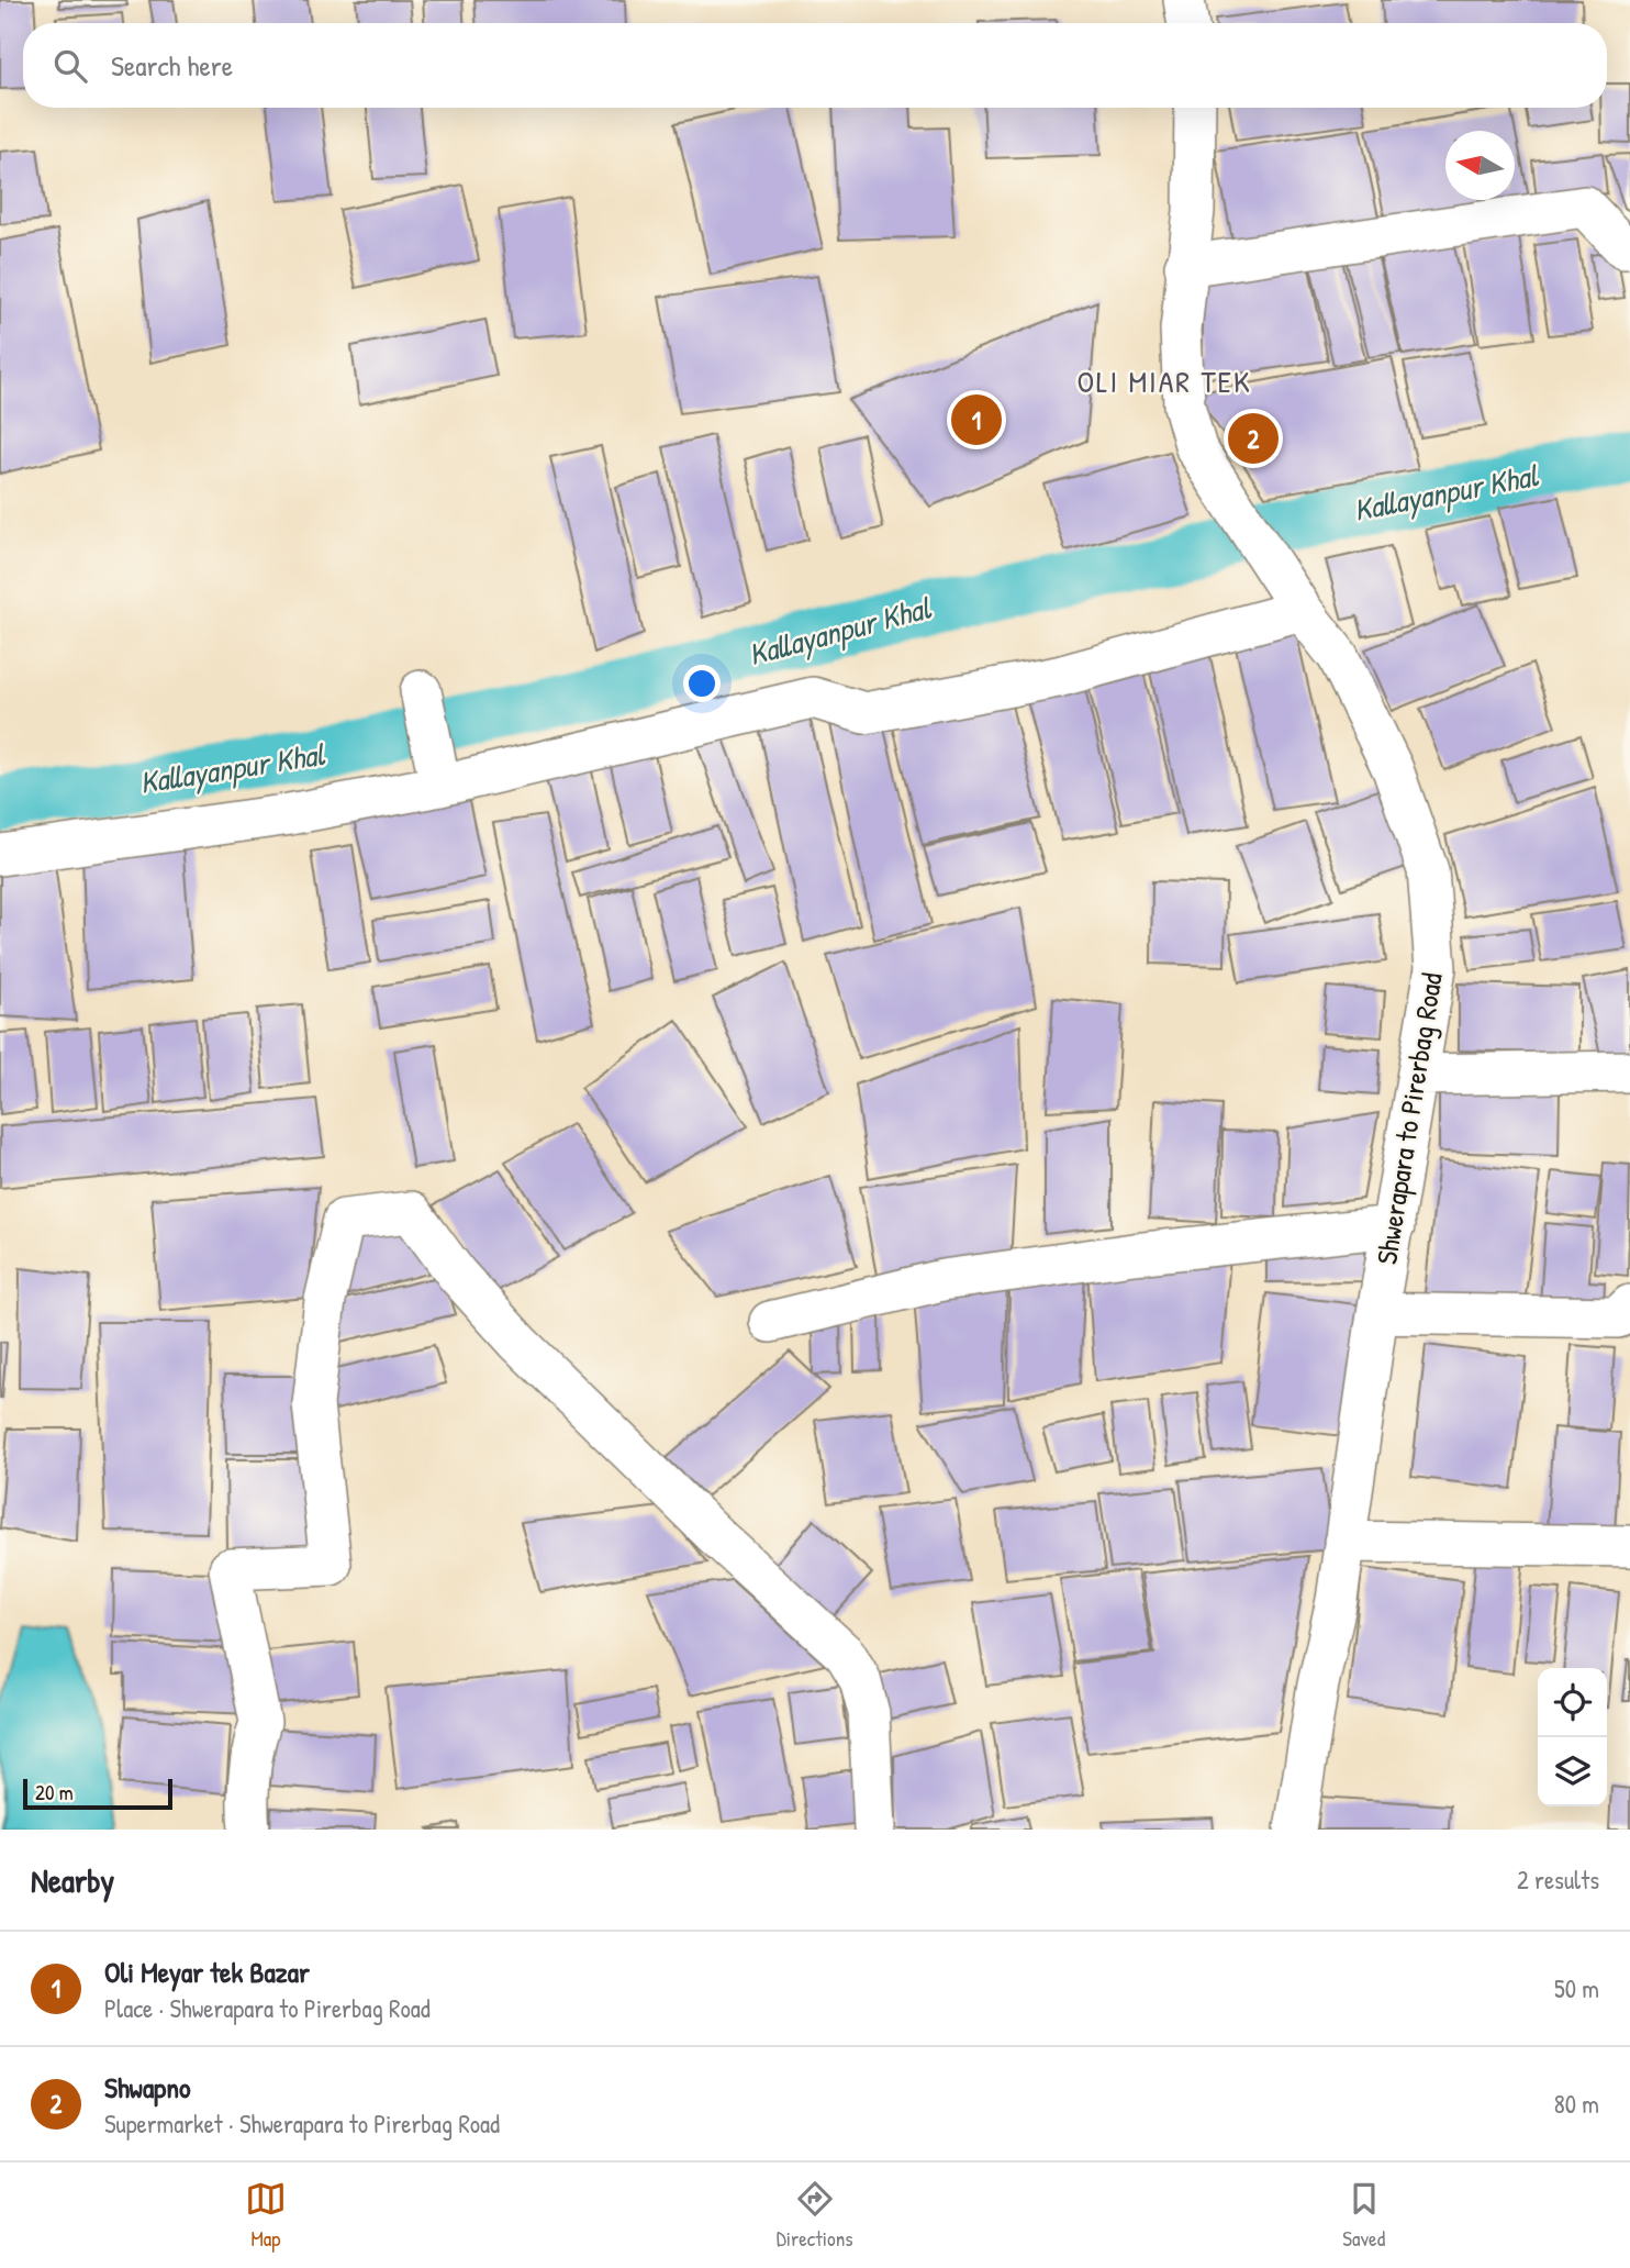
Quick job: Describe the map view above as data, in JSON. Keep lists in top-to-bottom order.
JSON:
{
  "streets": {
    "street": ["Shwerapara to Pirerbag Road"]
  },
  "districts": ["OLI MIAR TEK"],
  "water": ["Kallayanpur Khal"],
  "scale_bar": "20 m",
  "north": "left",
  "page": {
    "search": "Search here",
    "pins": ["1", "2"],
    "scale": "20 m",
    "heading": ["Nearby", "2 results"],
    "list": [
      {
        "mark": "1",
        "name": "Oli Meyar tek Bazar",
        "note": "Place · Shwerapara to Pirerbag Road",
        "value": "50 m"
      },
      {
        "mark": "2",
        "name": "Shwapno",
        "note": "Supermarket · Shwerapara to Pirerbag Road",
        "value": "80 m"
      }
    ],
    "nav": ["Map", "Directions", "Saved"]
  }
}
